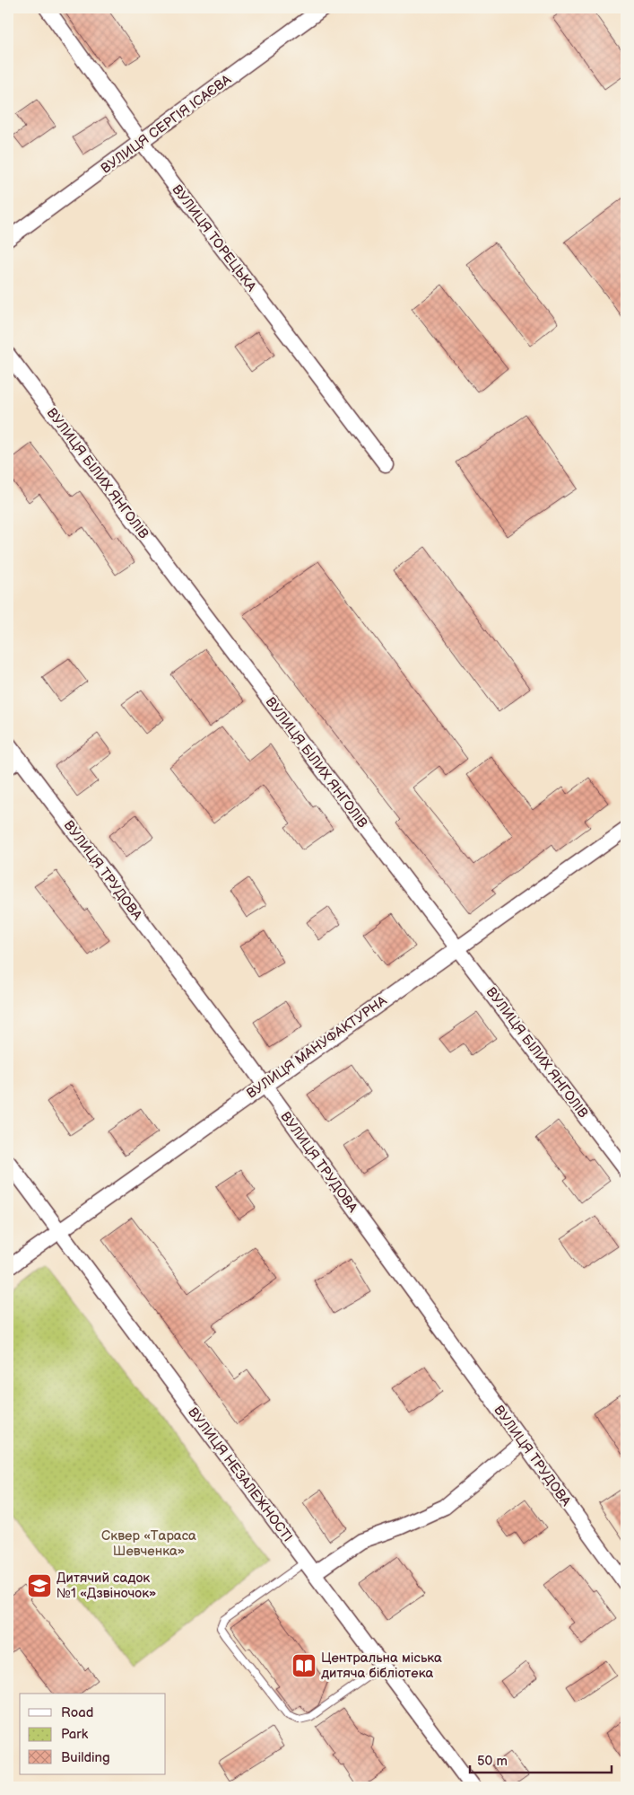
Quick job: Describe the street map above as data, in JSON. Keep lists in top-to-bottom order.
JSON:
{
  "streets": {
    "street": [
      "ВУЛИЦЯ СЕРГІЯ ІСАЄВА",
      "ВУЛИЦЯ ТОРЕЦЬКА",
      "ВУЛИЦЯ БІЛИХ ЯНГОЛІВ",
      "ВУЛИЦЯ ТРУДОВА",
      "ВУЛИЦЯ МАНУФАКТУРНА",
      "ВУЛИЦЯ НЕЗАЛЕЖНОСТІ"
    ]
  },
  "crossings": [
    ["ВУЛИЦЯ СЕРГІЯ ІСАЄВА", "ВУЛИЦЯ ТОРЕЦЬКА"],
    ["ВУЛИЦЯ БІЛИХ ЯНГОЛІВ", "ВУЛИЦЯ МАНУФАКТУРНА"],
    ["ВУЛИЦЯ ТРУДОВА", "ВУЛИЦЯ МАНУФАКТУРНА"],
    ["ВУЛИЦЯ МАНУФАКТУРНА", "ВУЛИЦЯ НЕЗАЛЕЖНОСТІ"]
  ],
  "parks": ["Сквер «Тараса Шевченка»"],
  "places": {
    "school or university": ["Дитячий садок №1 «Дзвіночок»"],
    "library": ["Центральна міська дитяча бібліотека"]
  },
  "legend": ["Road", "Park", "Building"],
  "scale_bar": "50 m"
}
